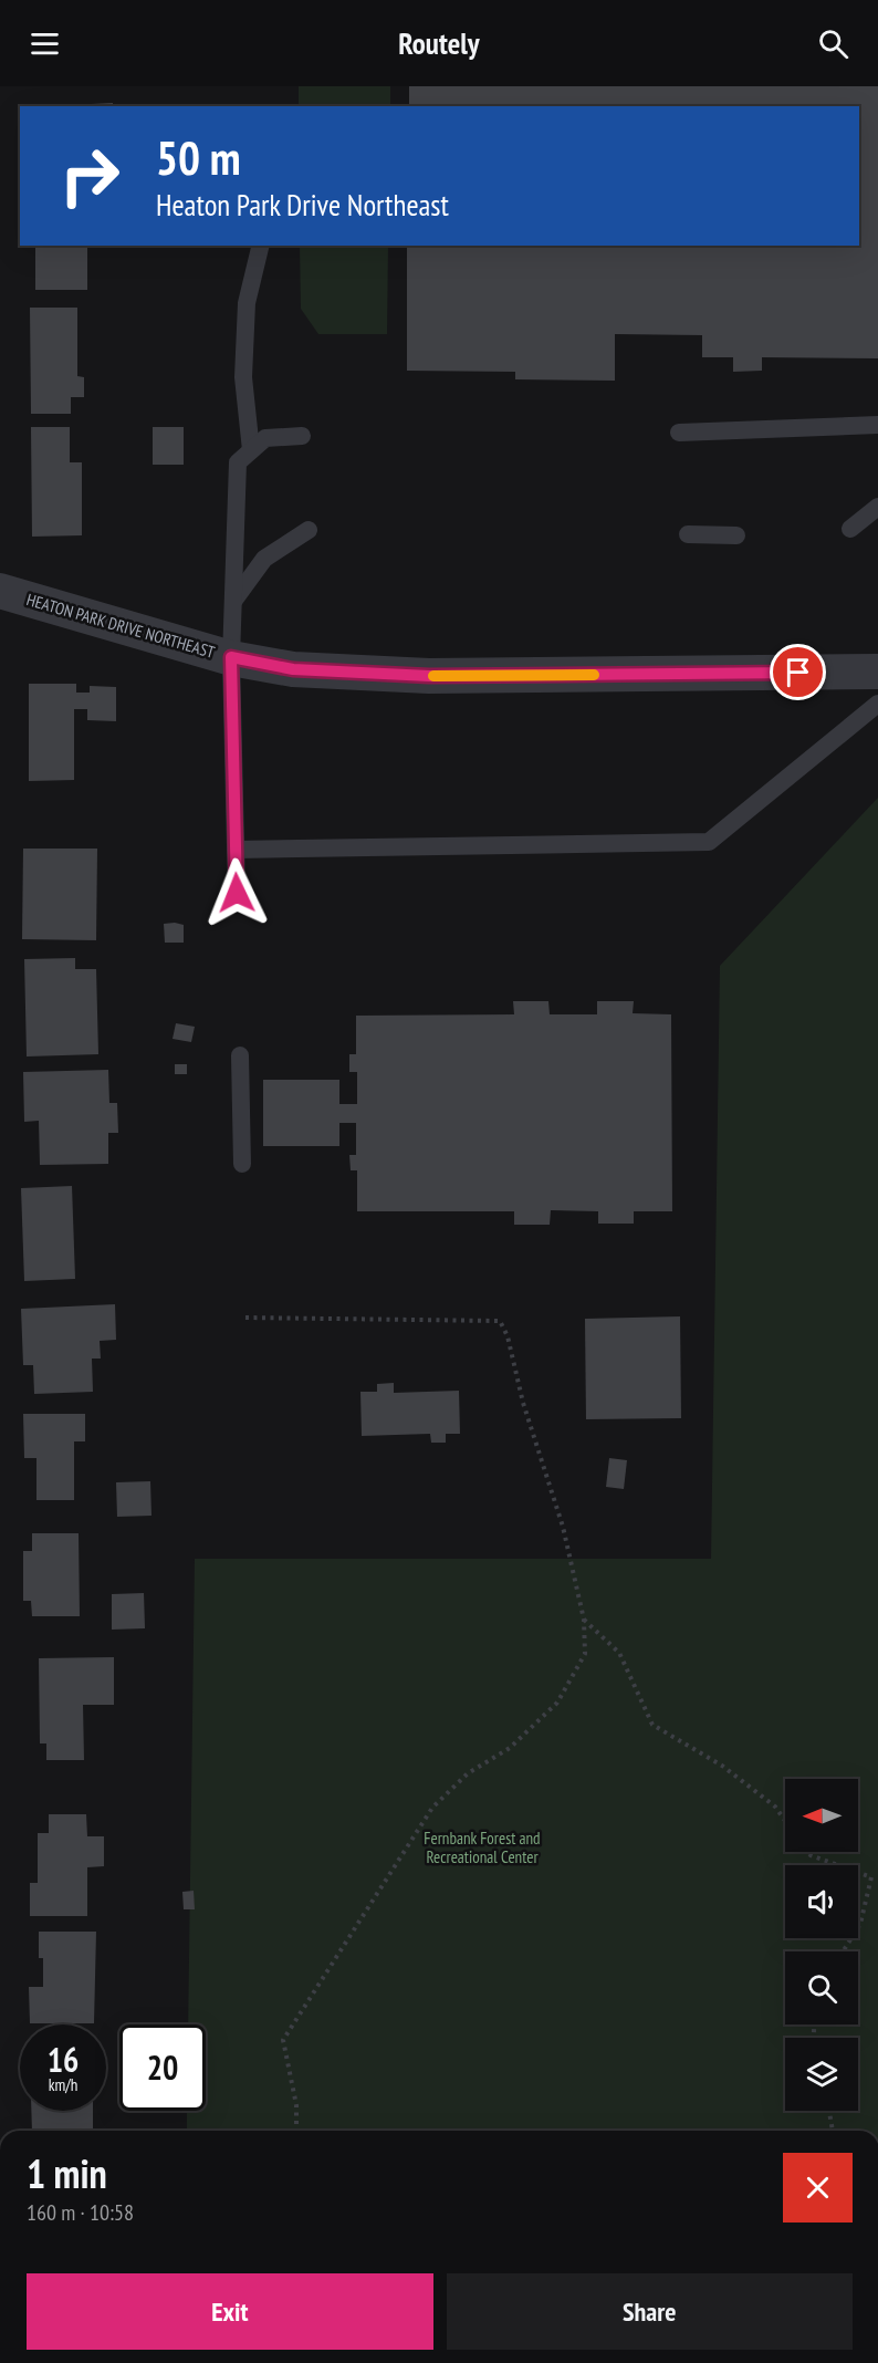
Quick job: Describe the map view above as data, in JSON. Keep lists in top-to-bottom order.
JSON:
{
  "streets": {
    "street": ["HEATON PARK DRIVE NORTHEAST"]
  },
  "parks": ["Fernbank Forest and Recreational Center"],
  "north": "left",
  "page": {
    "header": "Routely",
    "turn": ["50 m", "Heaton Park Drive Northeast"],
    "speed": "16 km/h",
    "limit": "20",
    "heading": ["1 min", "160 m · 10:58"],
    "buttons": ["Exit", "Share"]
  }
}
